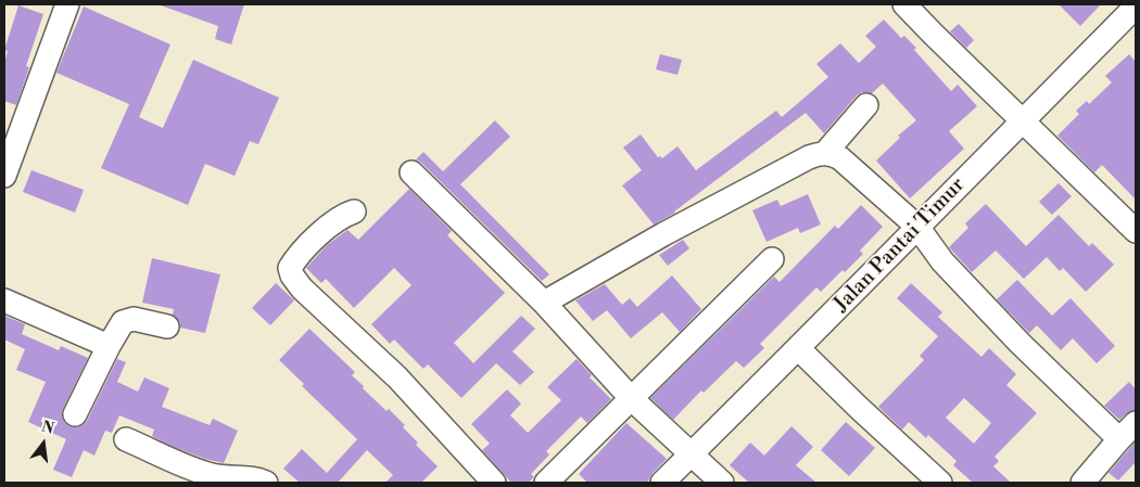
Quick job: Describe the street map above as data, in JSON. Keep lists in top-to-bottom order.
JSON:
{
  "streets": {
    "street": ["Jalan Pantai Timur"]
  },
  "north": "top"
}
